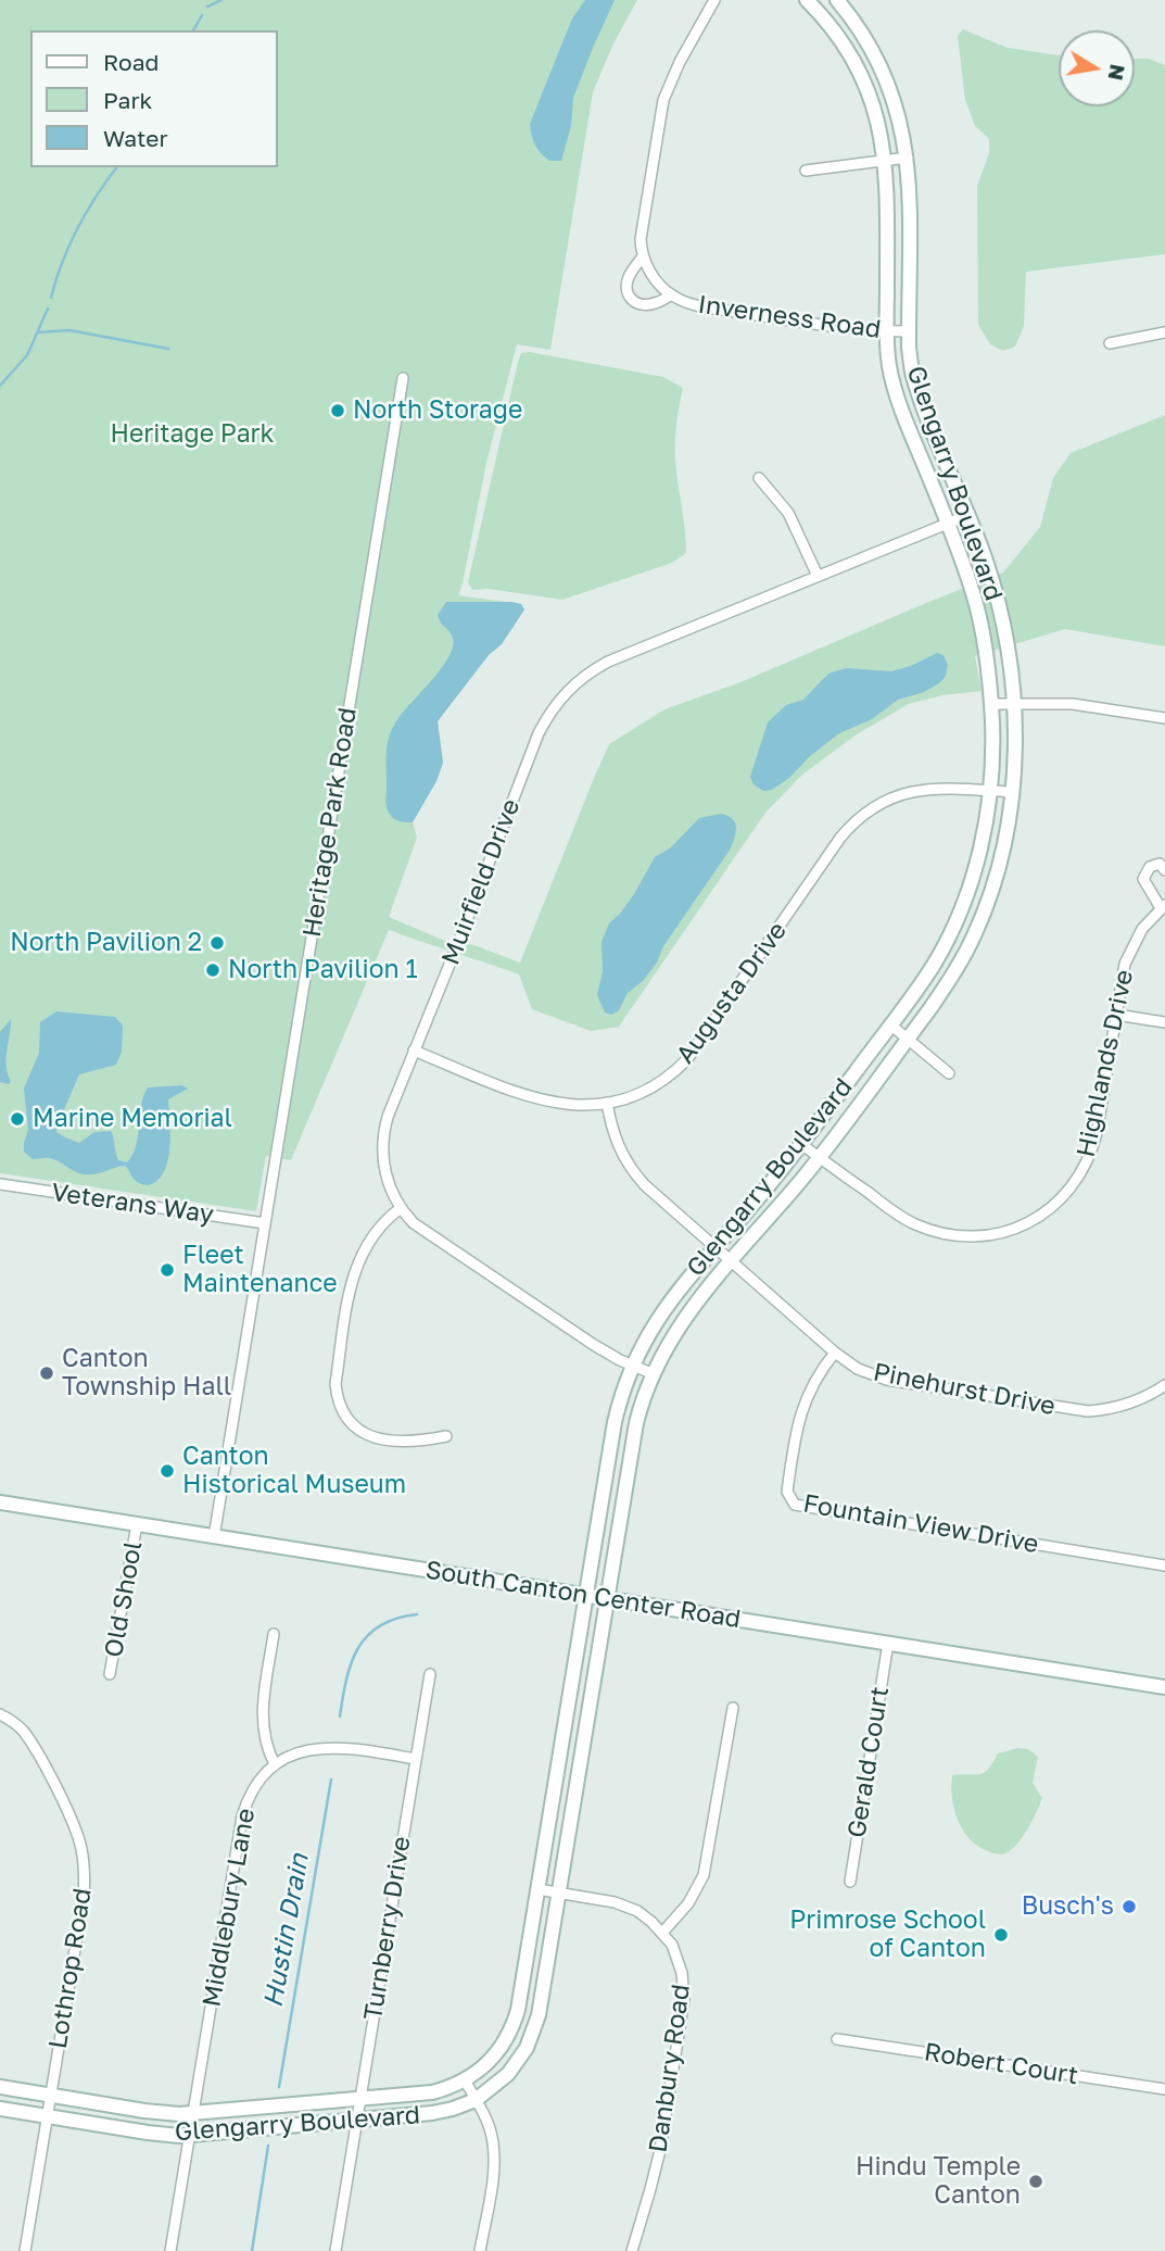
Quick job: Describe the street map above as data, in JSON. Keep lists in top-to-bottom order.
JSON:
{
  "streets": {
    "street": [
      "Inverness Road",
      "Glengarry Boulevard",
      "Heritage Park Road",
      "Muirfield Drive",
      "Augusta Drive",
      "Highlands Drive",
      "Veterans Way",
      "Pinehurst Drive",
      "Fountain View Drive",
      "South Canton Center Road",
      "Old Shool",
      "Gerald Court",
      "Middlebury Lane",
      "Turnberry Drive",
      "Lothrop Road",
      "Robert Court",
      "Danbury Road"
    ]
  },
  "crossings": [
    ["Inverness Road", "Glengarry Boulevard"],
    ["Glengarry Boulevard", "Muirfield Drive"],
    ["Glengarry Boulevard", "Augusta Drive"],
    ["Glengarry Boulevard", "Highlands Drive"],
    ["Glengarry Boulevard", "Pinehurst Drive"],
    ["Glengarry Boulevard", "South Canton Center Road"],
    ["Glengarry Boulevard", "Middlebury Lane"],
    ["Glengarry Boulevard", "Turnberry Drive"],
    ["Glengarry Boulevard", "Lothrop Road"],
    ["Glengarry Boulevard", "Danbury Road"],
    ["Heritage Park Road", "Veterans Way"],
    ["Heritage Park Road", "South Canton Center Road"],
    ["Muirfield Drive", "Augusta Drive"],
    ["Augusta Drive", "Pinehurst Drive"],
    ["Pinehurst Drive", "Fountain View Drive"],
    ["South Canton Center Road", "Old Shool"],
    ["South Canton Center Road", "Gerald Court"],
    ["Middlebury Lane", "Turnberry Drive"]
  ],
  "water": ["Hustin Drain"],
  "parks": ["Heritage Park"],
  "places": [
    "North Storage",
    "North Pavilion 2",
    "North Pavilion 1",
    "Marine Memorial",
    "Fleet Maintenance",
    "Canton Township Hall",
    "Canton Historical Museum",
    "Busch's",
    "Primrose School of Canton",
    "Hindu Temple Canton"
  ],
  "legend": ["Road", "Park", "Water"],
  "north": "right"
}
